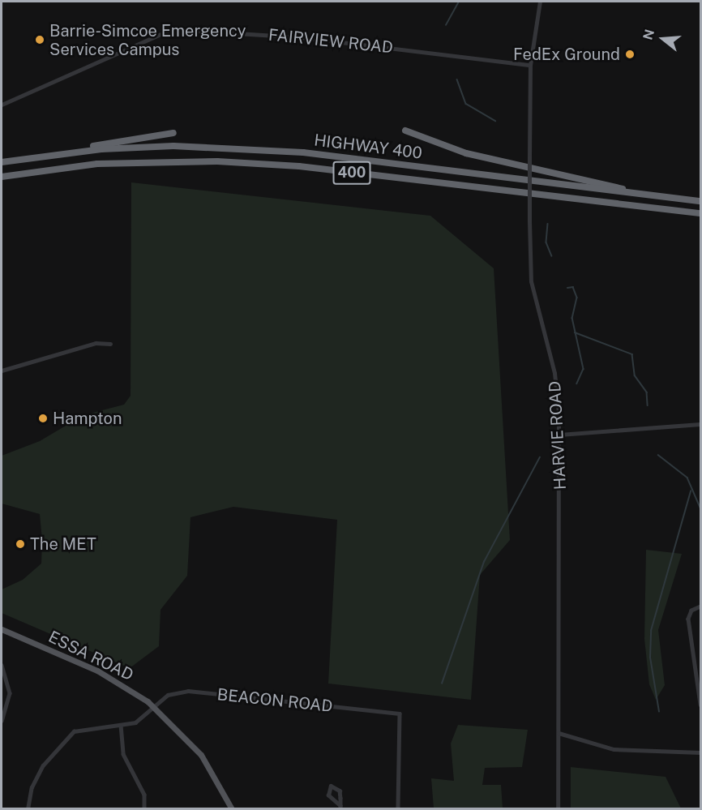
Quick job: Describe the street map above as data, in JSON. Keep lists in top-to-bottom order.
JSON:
{
  "streets": {
    "highway": ["HIGHWAY 400", "400"],
    "main road": ["ESSA ROAD"],
    "street": ["FAIRVIEW ROAD", "HARVIE ROAD", "BEACON ROAD"]
  },
  "crossings": [
    ["FAIRVIEW ROAD", "HARVIE ROAD"],
    ["ESSA ROAD", "BEACON ROAD"]
  ],
  "places": [
    "Barrie-Simcoe Emergency Services Campus",
    "FedEx Ground",
    "Hampton",
    "The MET"
  ],
  "north": "left"
}
